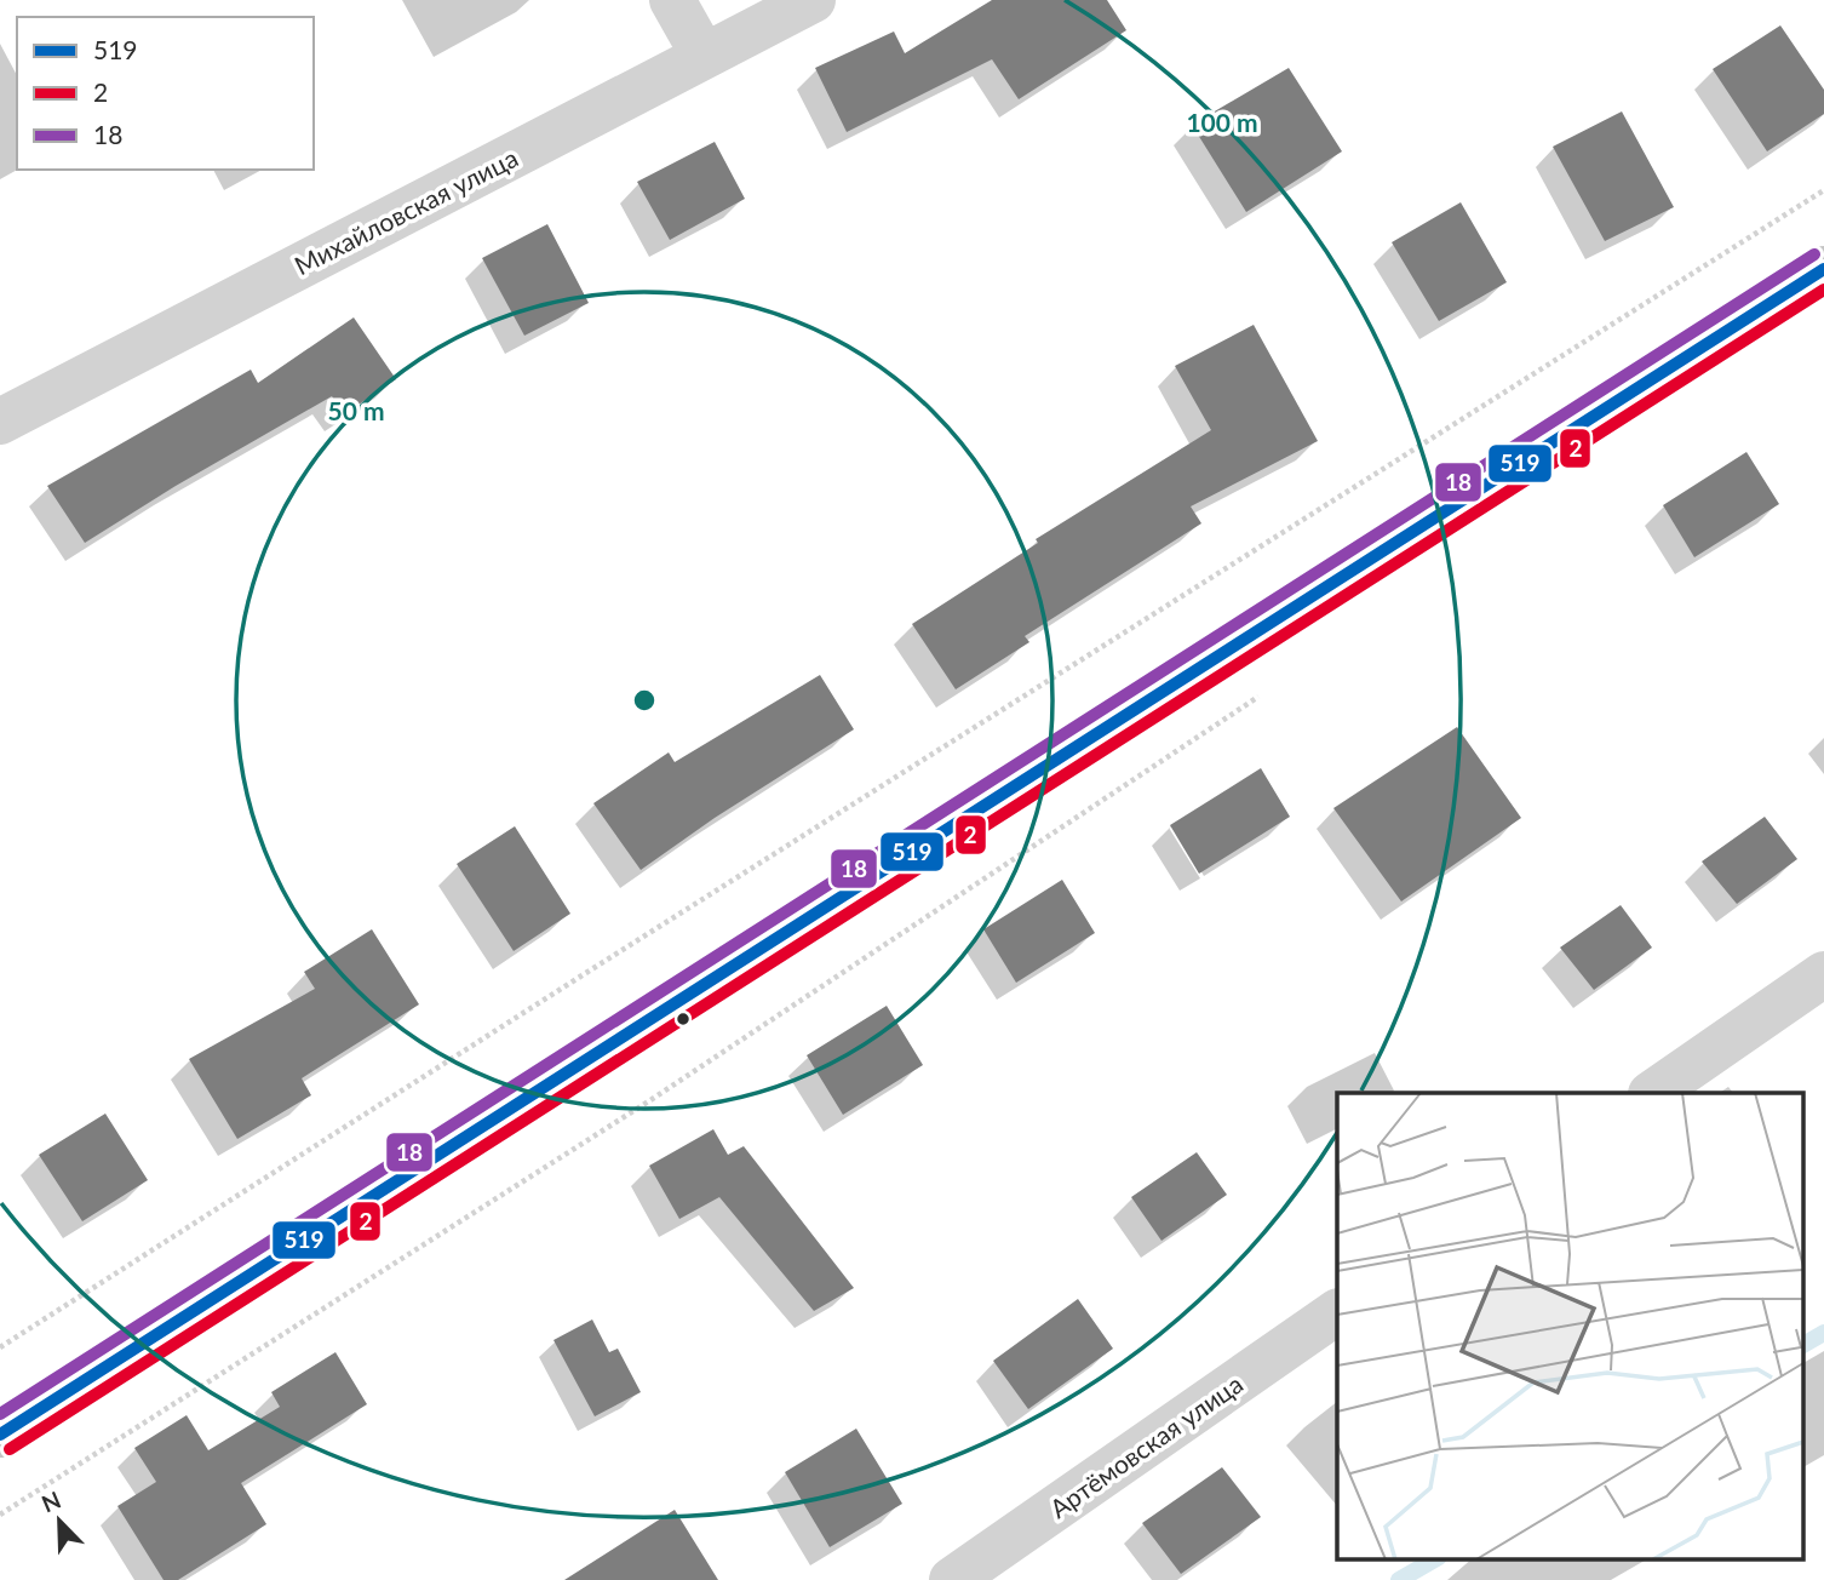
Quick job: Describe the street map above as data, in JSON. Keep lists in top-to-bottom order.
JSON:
{
  "streets": {
    "street": ["Михайловская улица", "Артёмовская улица"]
  },
  "lines": ["transit line 18", "transit line 519", "transit line 2"],
  "legend": ["519", "2", "18"],
  "north": "top left",
  "rings": ["100 m", "50 m"]
}
